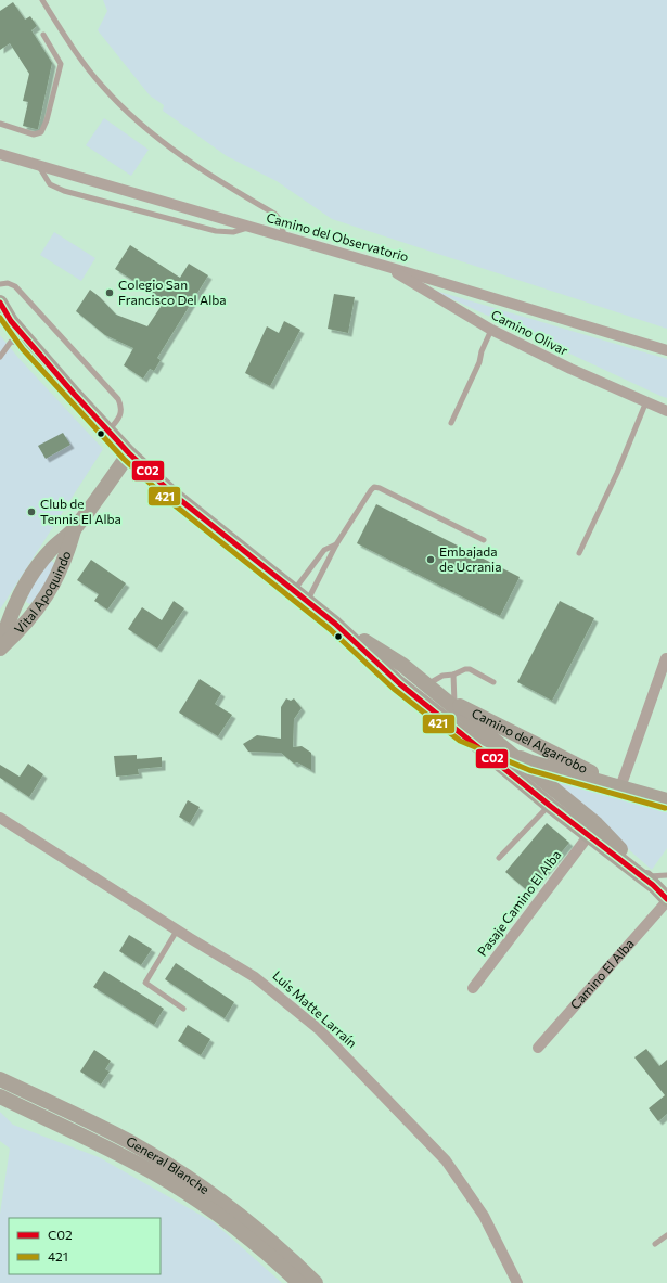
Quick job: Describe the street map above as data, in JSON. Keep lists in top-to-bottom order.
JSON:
{
  "streets": {
    "main road": [
      "Vital Apoquindo",
      "Camino del Algarrobo",
      "Camino El Alba",
      "General Blanche"
    ],
    "street": [
      "Camino del Observatorio",
      "Camino Olivar",
      "Pasaje Camino El Alba",
      "Luis Matte Larraín"
    ]
  },
  "crossings": [
    ["Camino del Observatorio", "Camino Olivar"],
    ["Vital Apoquindo", "Camino El Alba"],
    ["Camino del Algarrobo", "Camino El Alba"],
    ["Pasaje Camino El Alba", "Camino El Alba"]
  ],
  "places": ["Colegio San Francisco Del Alba", "Club de Tennis El Alba", "Embajada de Ucrania"],
  "lines": ["transit line C02", "transit line 421"],
  "legend": ["C02", "421"]
}
